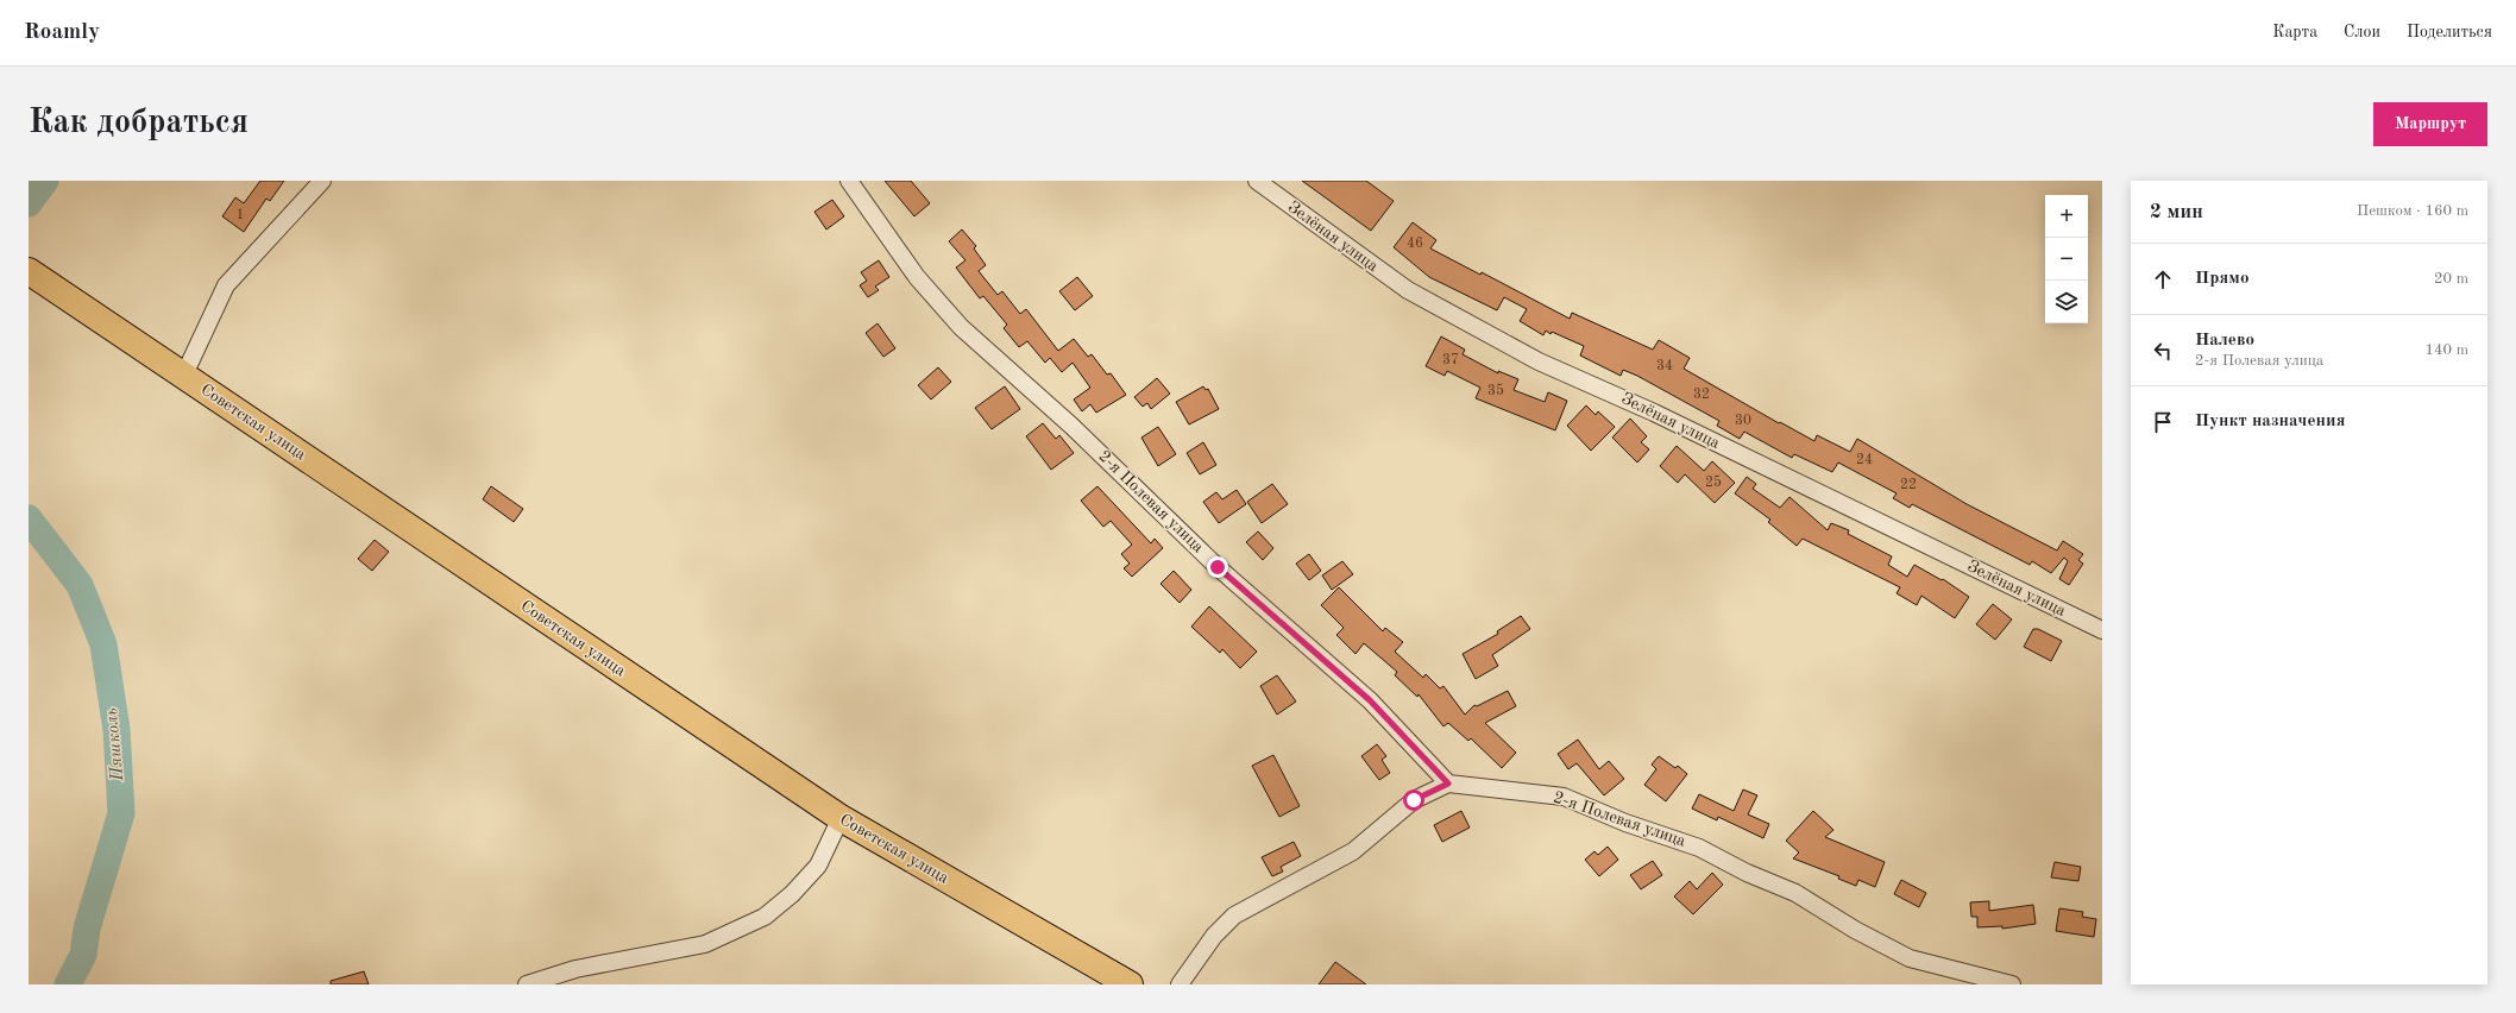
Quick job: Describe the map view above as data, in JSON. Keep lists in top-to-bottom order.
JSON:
{
  "streets": {
    "main road": ["Советская улица"],
    "street": ["Зелёная улица", "2-я Полевая улица"]
  },
  "water": ["Пяшколь"],
  "house_numbers": [
    "1",
    "46",
    "37",
    "34",
    "35",
    "32",
    "30",
    "24",
    "25",
    "22"
  ],
  "page": {
    "header": "Roamly",
    "nav": ["Карта", "Слои", "Поделиться"],
    "buttons": "Маршрут",
    "title": "Как добраться",
    "heading": ["2 мин", "Пешком · 160 m"],
    "map_buttons": ["+", "−"],
    "list": [
      ["Прямо", "20 m"],
      ["Налево", "2-я Полевая улица", "140 m"],
      "Пункт назначения"
    ]
  }
}
